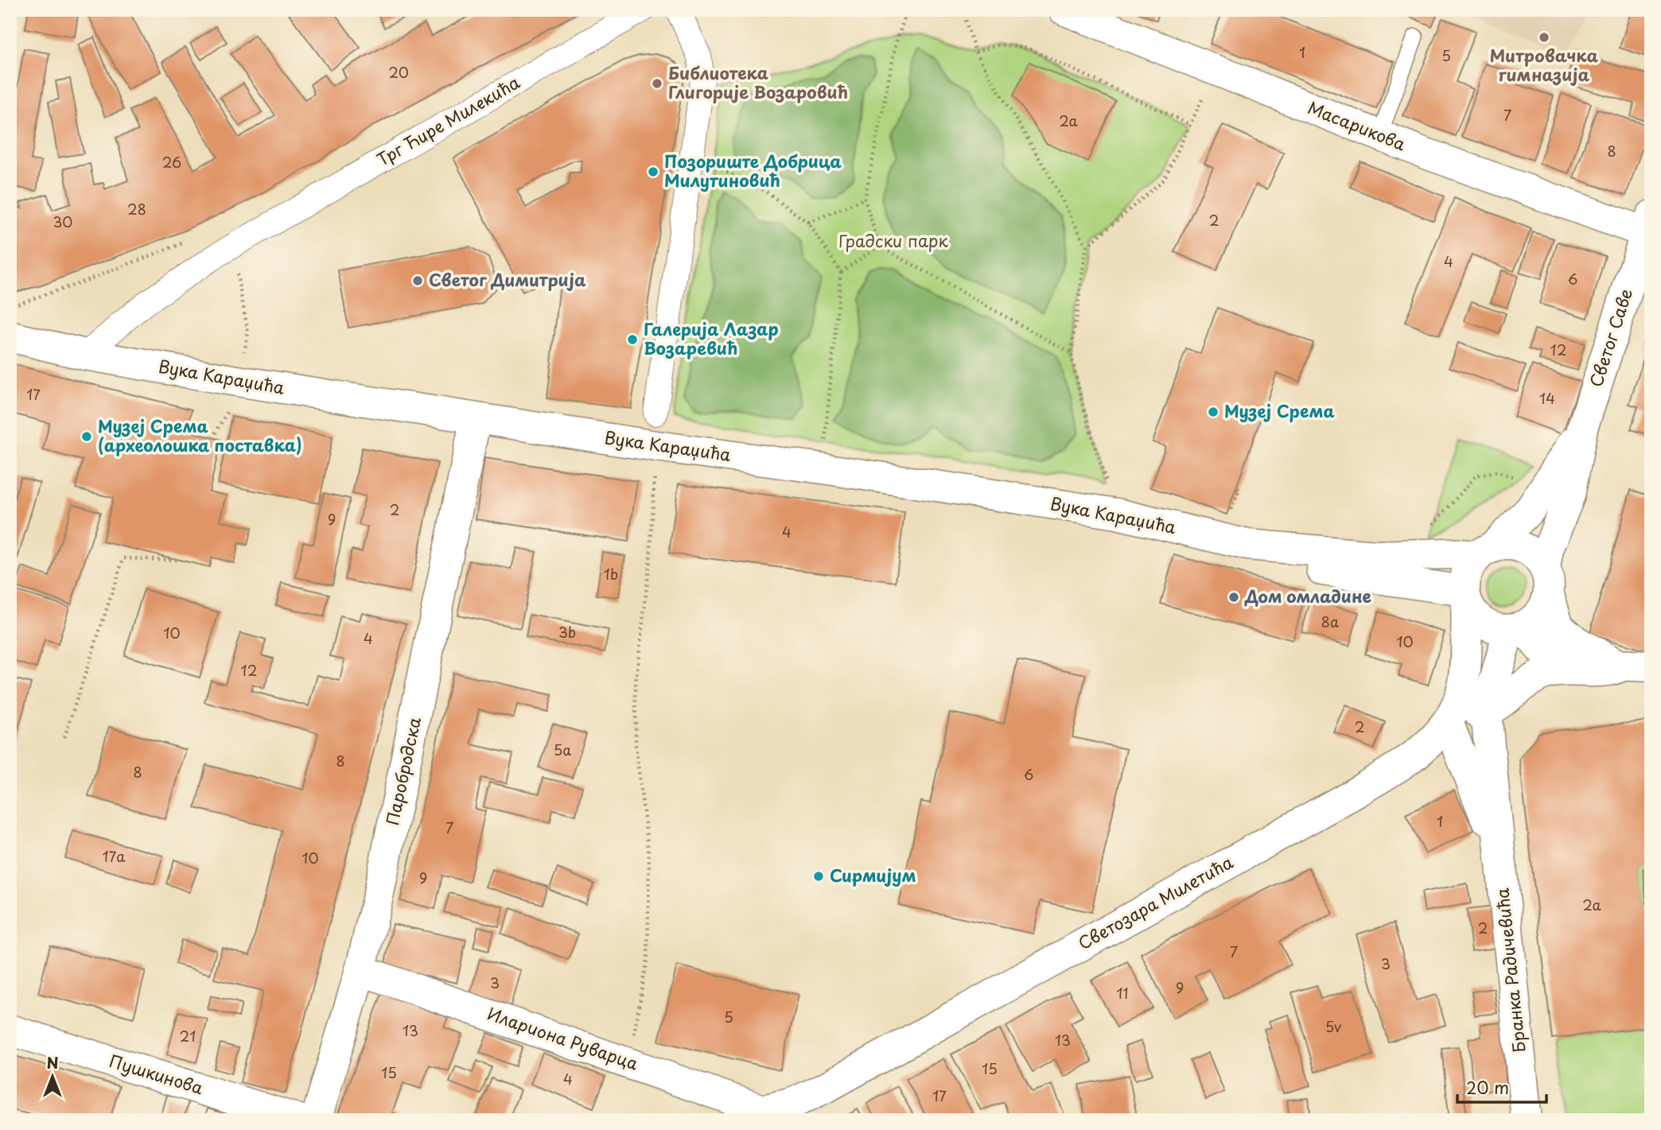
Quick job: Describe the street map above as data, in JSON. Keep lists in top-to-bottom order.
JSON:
{
  "streets": {
    "street": [
      "Трг Ћире Милекића",
      "Масарикова",
      "Светог Саве",
      "Вука Караџића",
      "Паробродска",
      "Светозара Милетића",
      "Бранка Радичевића",
      "Илариона Руварца",
      "Пушкинова"
    ]
  },
  "crossings": [
    ["Трг Ћире Милекића", "Вука Караџића"],
    ["Масарикова", "Светог Саве"],
    ["Светог Саве", "Вука Караџића"],
    ["Светог Саве", "Светозара Милетића"],
    ["Светог Саве", "Бранка Радичевића"],
    ["Вука Караџића", "Паробродска"],
    ["Вука Караџића", "Светозара Милетића"],
    ["Вука Караџића", "Бранка Радичевића"],
    ["Паробродска", "Илариона Руварца"],
    ["Светозара Милетића", "Бранка Радичевића"],
    ["Светозара Милетића", "Илариона Руварца"]
  ],
  "parks": ["Градски парк"],
  "places": [
    "Митровачка гимназија",
    "Библиотека Глигорије Возаровић",
    "Позориште Добрица Милутиновић",
    "Светог Димитрија",
    "Галерија Лазар Возаревић",
    "Музеј Срема",
    "Музеј Срема (археолошка поставка)",
    "Дом омладине",
    "Сирмијум"
  ],
  "house_numbers": [
    "1",
    "5",
    "20",
    "7",
    "2a",
    "8",
    "26",
    "28",
    "2",
    "30",
    "4",
    "6",
    "12",
    "17",
    "14",
    "2",
    "9",
    "4",
    "1b",
    "8a",
    "3b",
    "10",
    "4",
    "10",
    "12",
    "2",
    "5a",
    "8",
    "8",
    "6",
    "1",
    "7",
    "17a",
    "10",
    "9",
    "2a",
    "2",
    "7",
    "3",
    "3",
    "9",
    "11",
    "5",
    "5v",
    "13",
    "21",
    "13",
    "15",
    "15",
    "4",
    "17"
  ],
  "scale_bar": "20 m",
  "north": "top"
}
